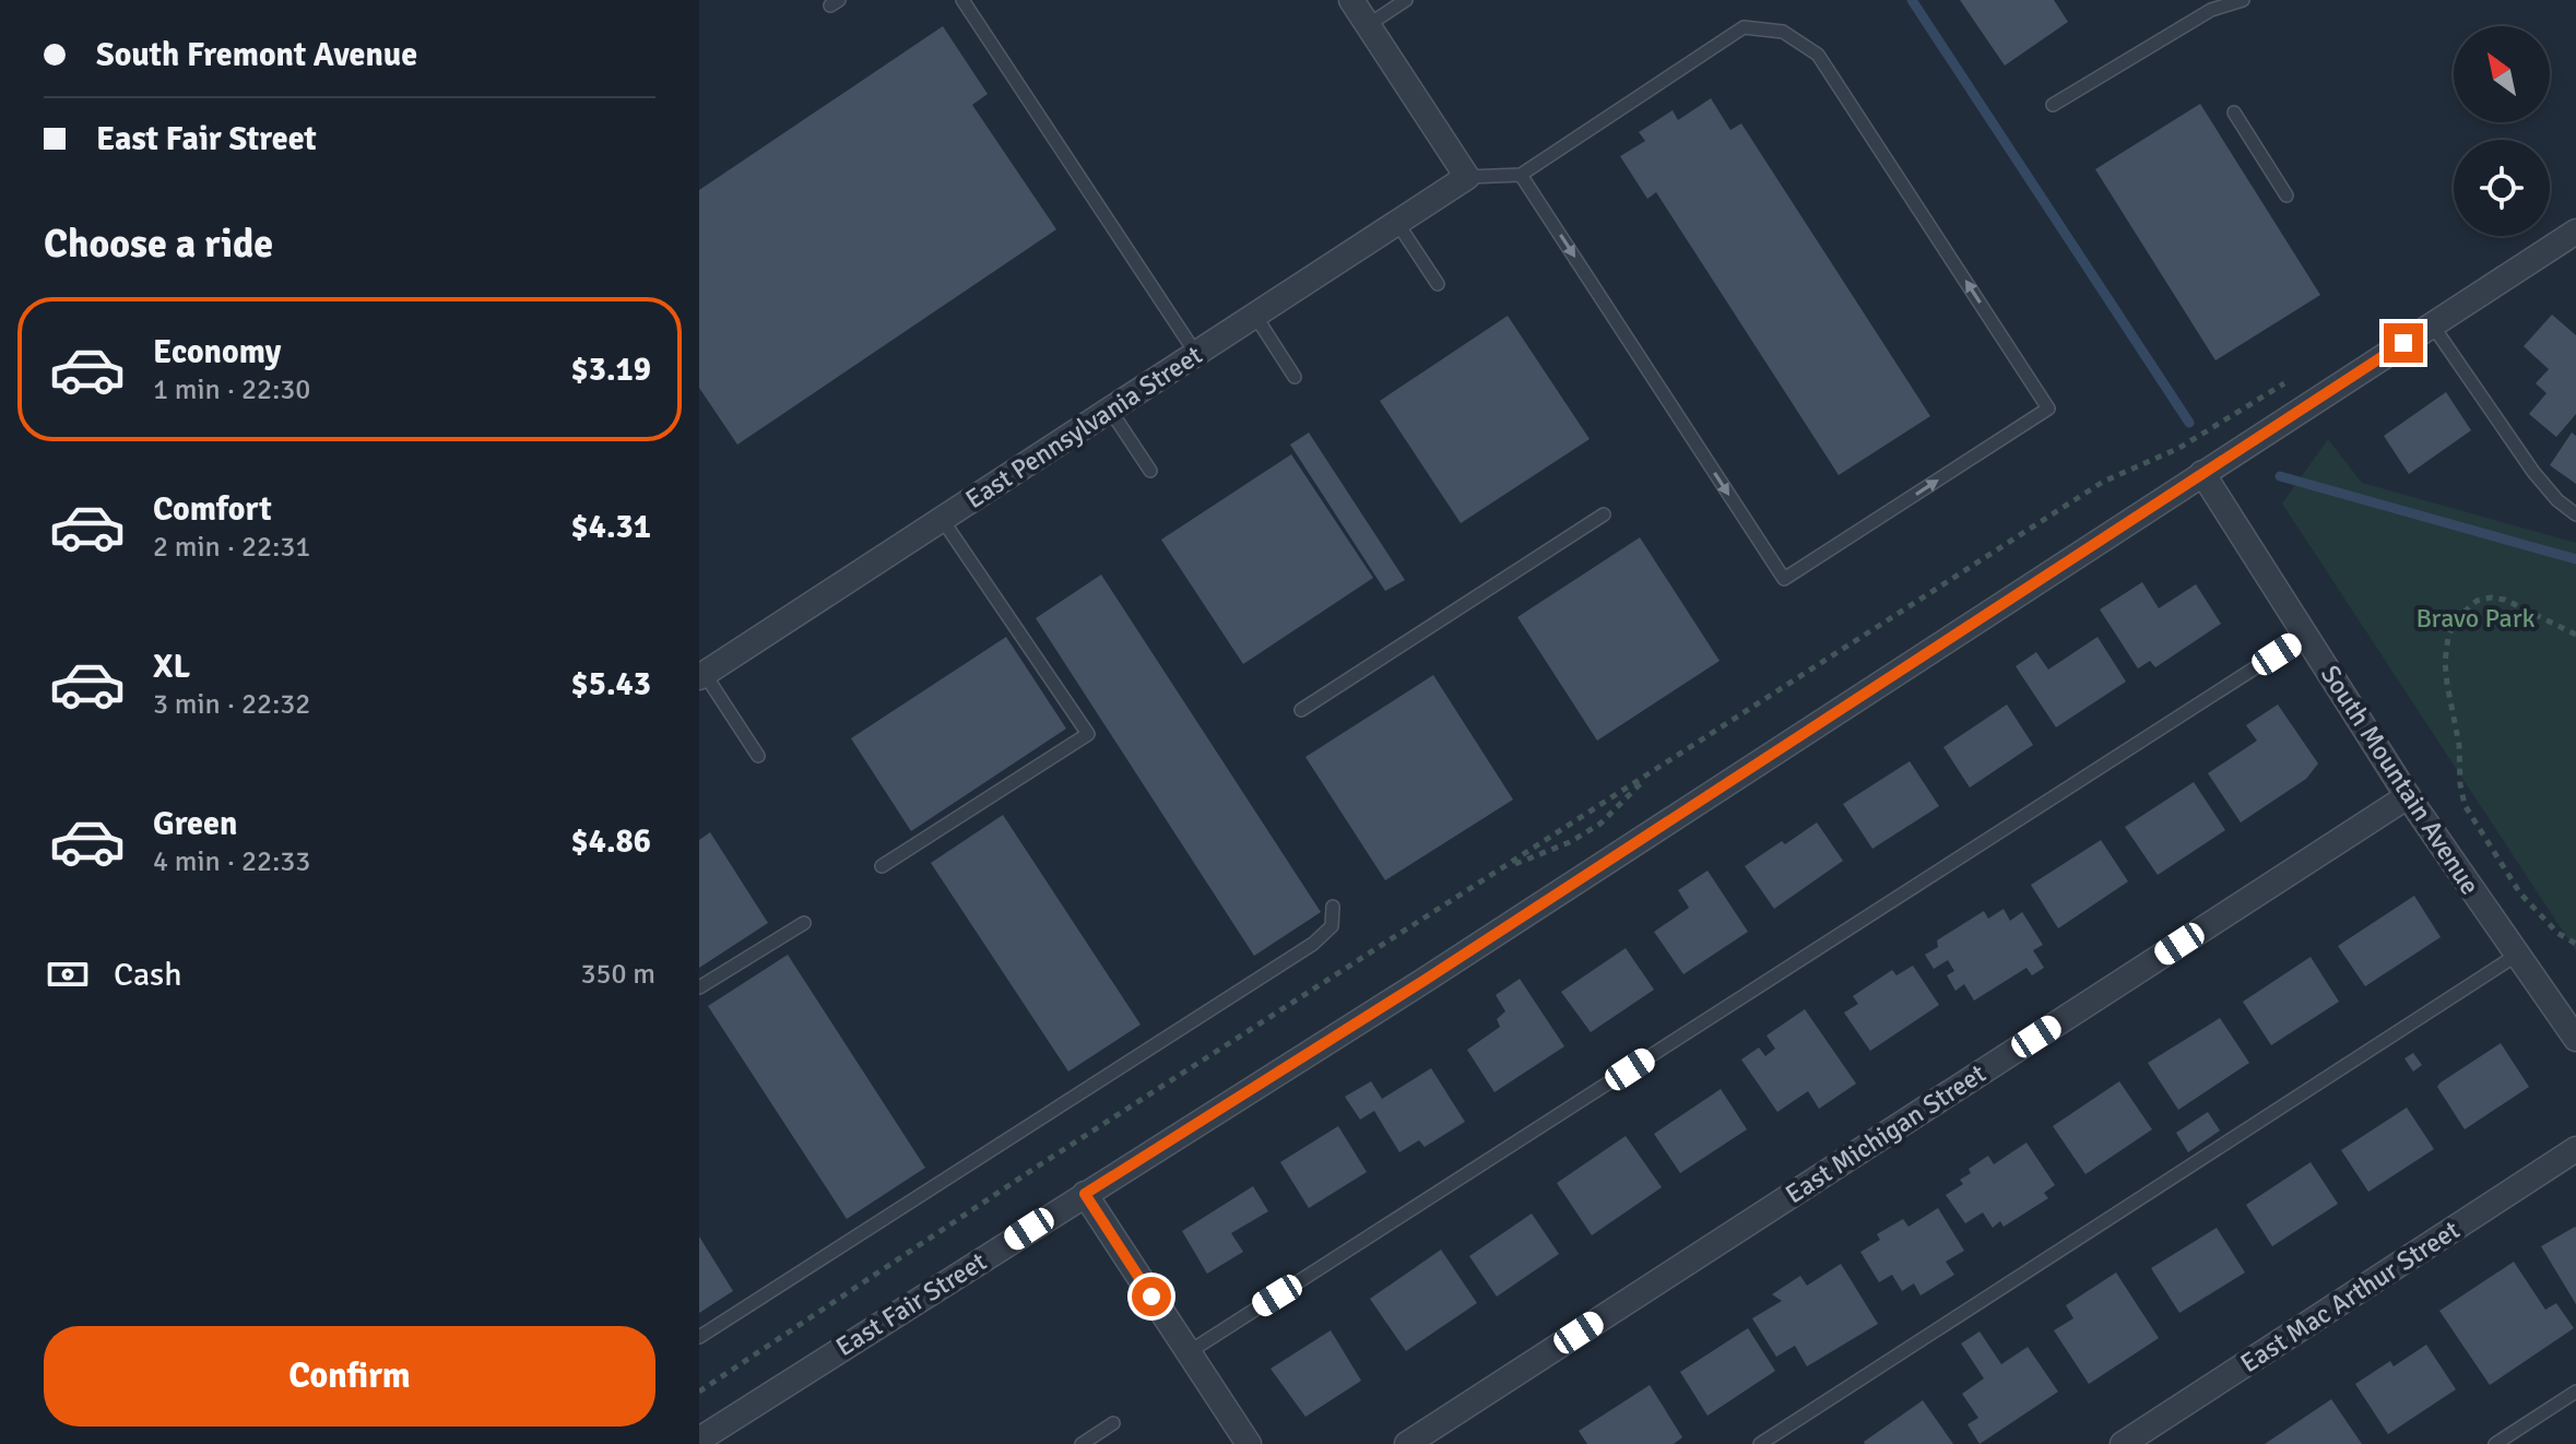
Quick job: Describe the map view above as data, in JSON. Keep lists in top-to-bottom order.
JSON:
{
  "streets": {
    "street": [
      "East Pennsylvania Street",
      "South Mountain Avenue",
      "East Michigan Street",
      "East Mac Arthur Street",
      "East Fair Street"
    ]
  },
  "crossings": [
    ["South Mountain Avenue", "East Michigan Street"],
    ["South Mountain Avenue", "East Fair Street"]
  ],
  "parks": ["Bravo Park"],
  "north": "top left",
  "page": {
    "banner": ["South Fremont Avenue", "East Fair Street"],
    "heading": "Choose a ride",
    "list": [
      {
        "name": "Economy",
        "note": "1 min · 22:30",
        "value": "$3.19"
      },
      {
        "name": "Comfort",
        "note": "2 min · 22:31",
        "value": "$4.31"
      },
      {
        "name": "XL",
        "note": "3 min · 22:32",
        "value": "$5.43"
      },
      {
        "name": "Green",
        "note": "4 min · 22:33",
        "value": "$4.86"
      }
    ],
    "pay": ["Cash", "350 m"],
    "buttons": "Confirm"
  }
}
